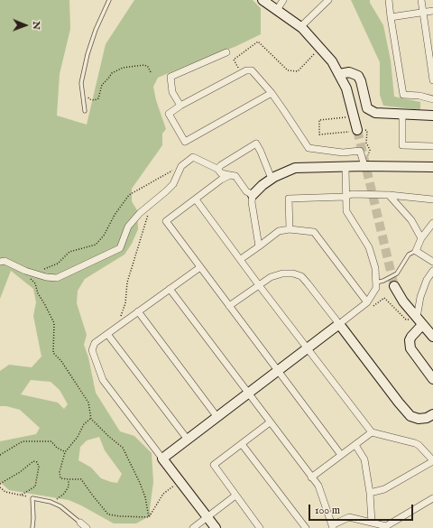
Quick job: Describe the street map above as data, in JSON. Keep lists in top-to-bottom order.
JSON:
{
  "scale_bar": "100 m",
  "north": "right"
}
